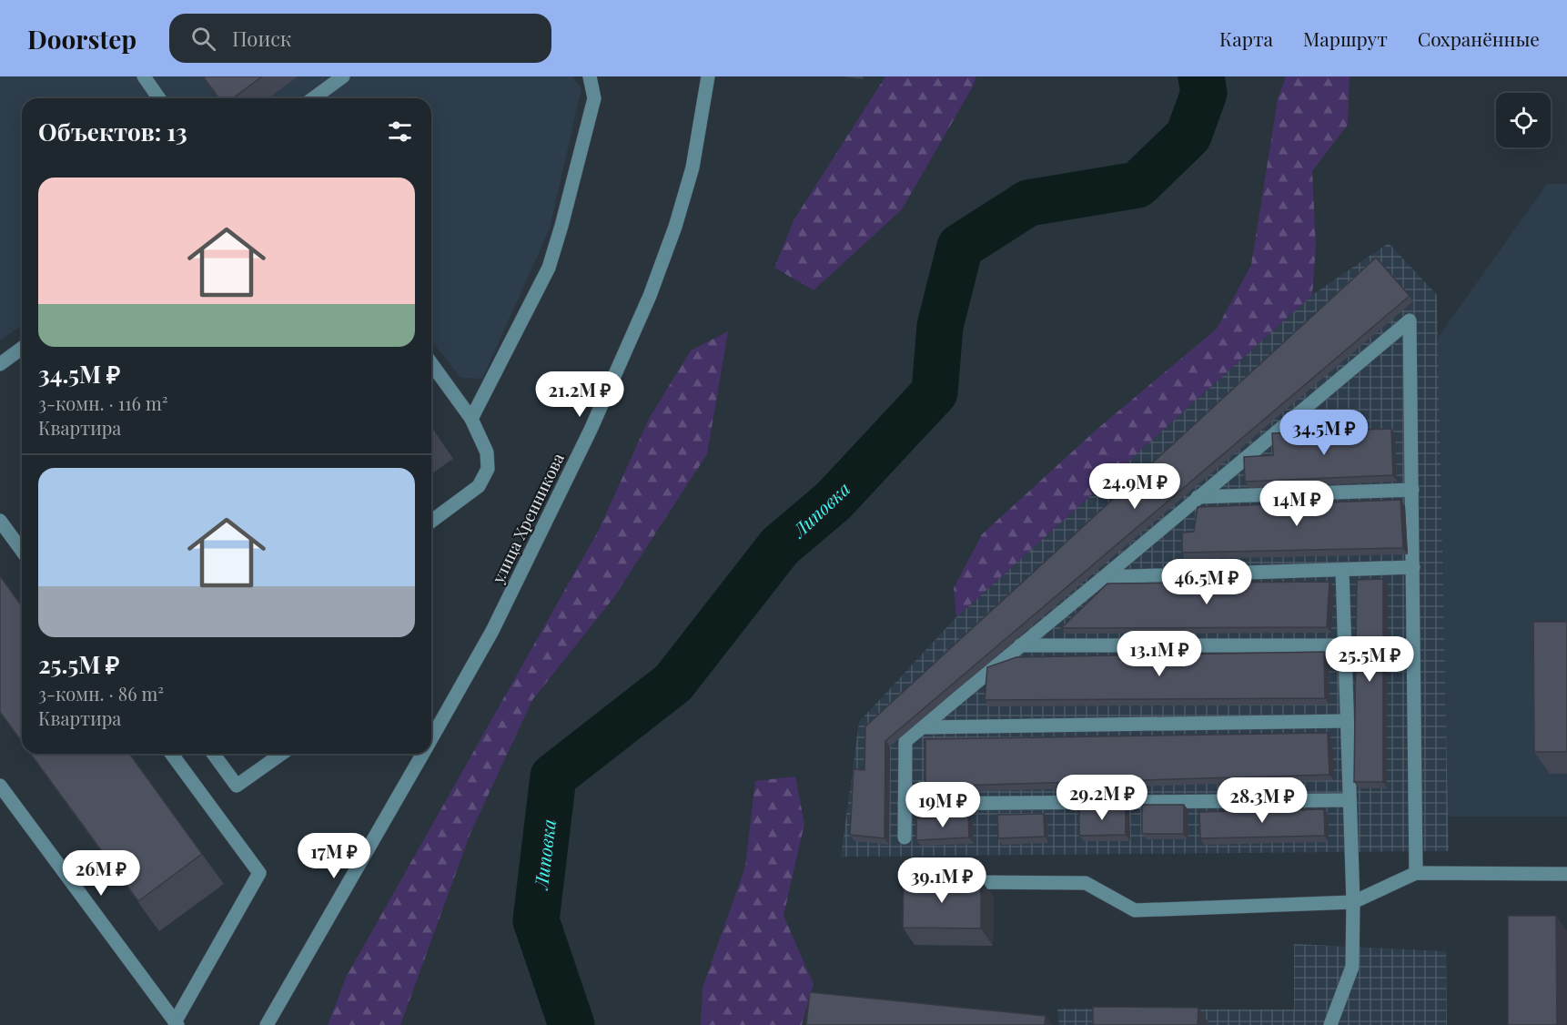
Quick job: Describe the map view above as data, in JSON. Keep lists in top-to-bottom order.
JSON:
{
  "streets": {
    "street": ["улица Хренникова"]
  },
  "water": ["Липовка"],
  "page": {
    "header": "Doorstep",
    "search": "Поиск",
    "nav": ["Карта", "Маршрут", "Сохранённые"],
    "heading": "Объектов: 13",
    "list": [
      {
        "name": "34.5M ₽",
        "note": "3-комн. · 116 m² · Квартира"
      },
      {
        "name": "25.5M ₽",
        "note": "3-комн. · 86 m² · Квартира"
      }
    ],
    "price": [
      "21.2M ₽",
      "34.5M ₽",
      "24.9M ₽",
      "14M ₽",
      "46.5M ₽",
      "13.1M ₽",
      "25.5M ₽",
      "29.2M ₽",
      "28.3M ₽",
      "19M ₽",
      "17M ₽",
      "26M ₽",
      "39.1M ₽"
    ]
  }
}
